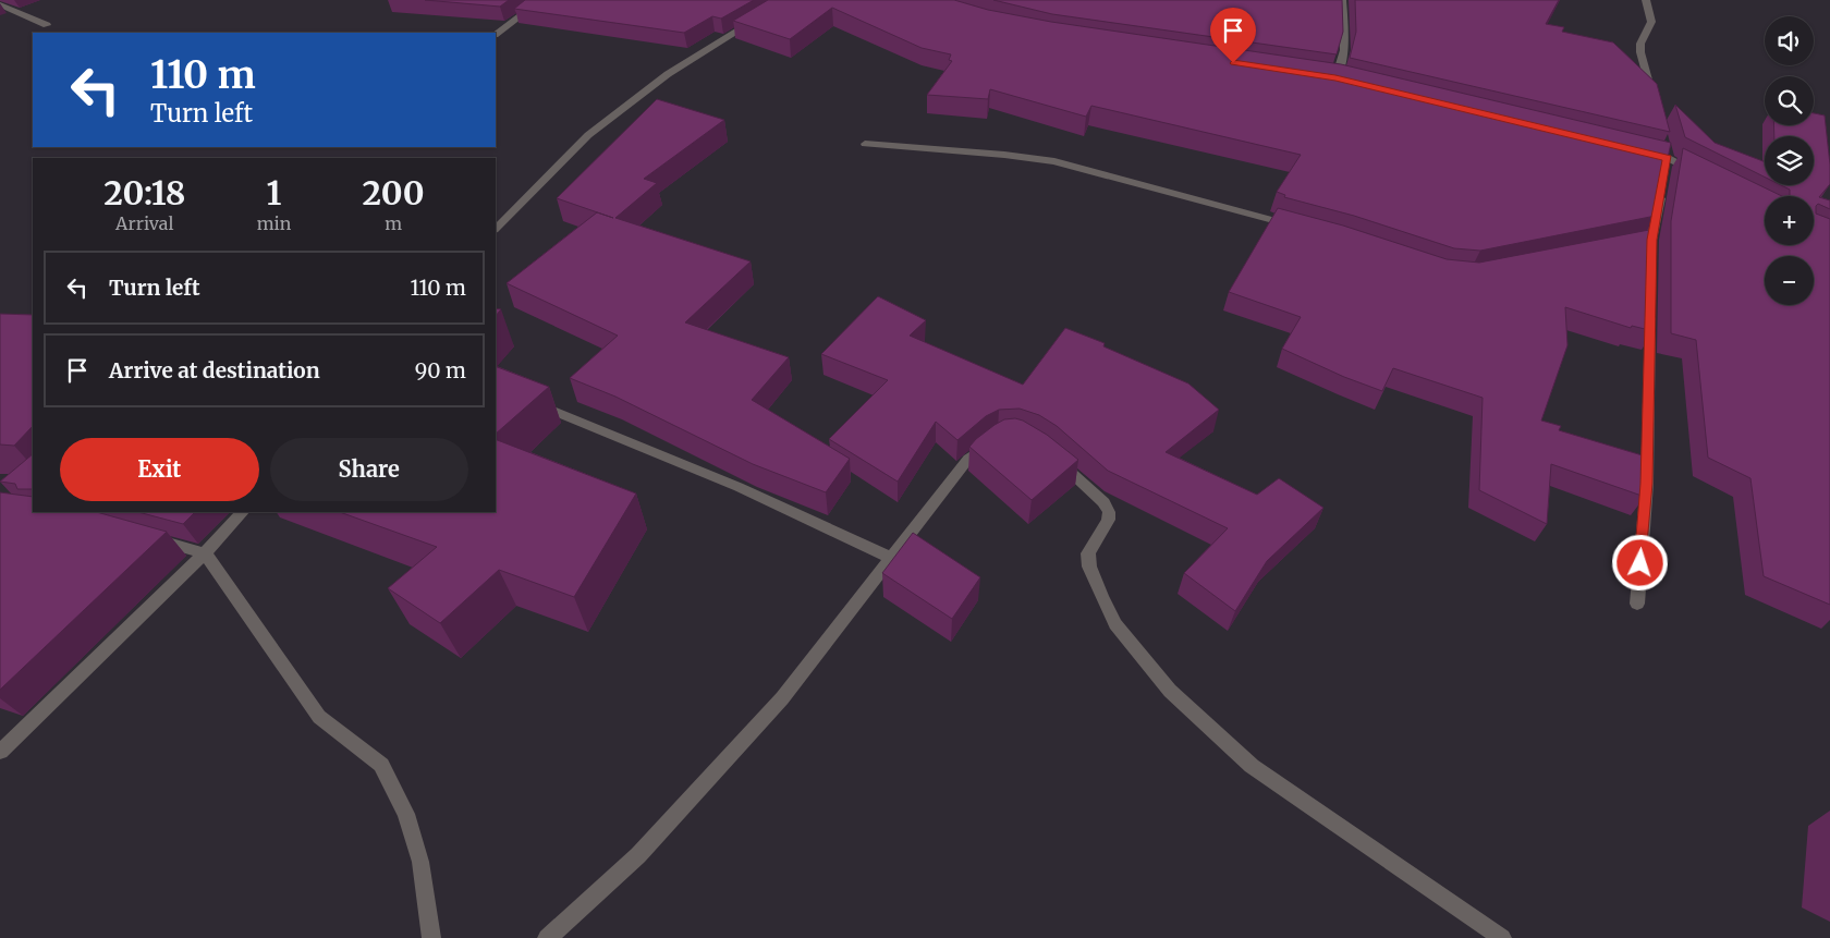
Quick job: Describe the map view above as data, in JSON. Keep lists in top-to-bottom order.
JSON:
{
  "page": {
    "map_buttons": ["+", "−"],
    "turn": ["110 m", "Turn left"],
    "eta": [
      "20:18",
      "Arrival",
      "1",
      "min",
      "200",
      "m"
    ],
    "list": [
      {
        "name": "Turn left",
        "value": "110 m"
      },
      {
        "name": "Arrive at destination",
        "value": "90 m"
      }
    ],
    "buttons": ["Exit", "Share"]
  }
}
